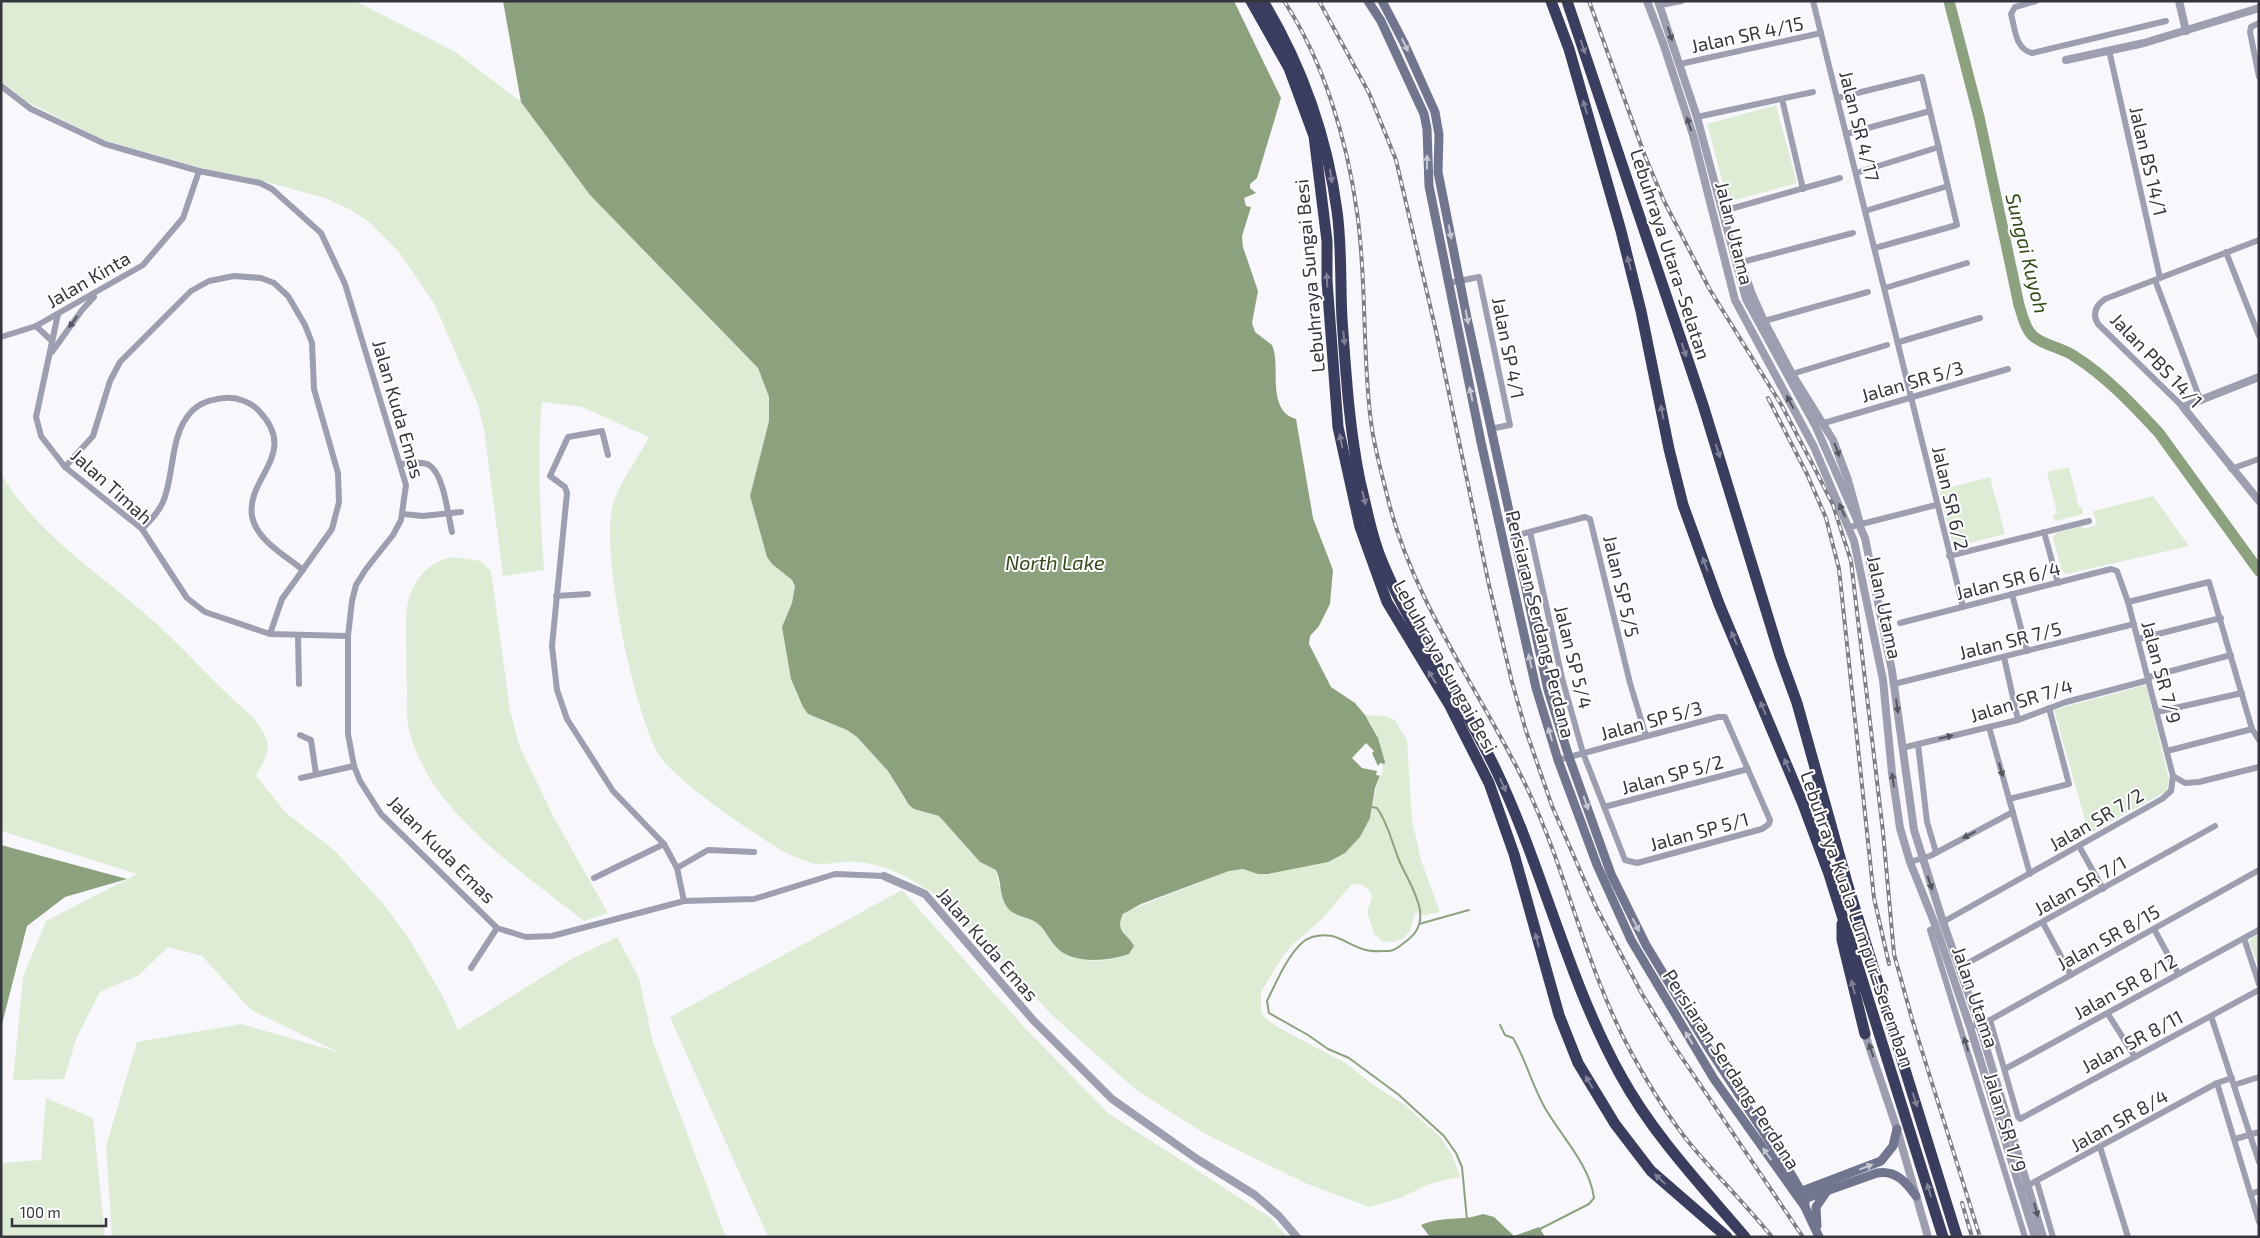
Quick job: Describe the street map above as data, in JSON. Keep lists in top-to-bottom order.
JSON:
{
  "streets": {
    "highway": ["Lebuhraya Utara–Selatan", "Lebuhraya Sungai Besi", "Lebuhraya Kuala Lumpur–Seremban"],
    "main road": ["Persiaran Serdang Perdana"],
    "street": [
      "Jalan SR 4/15",
      "Jalan SR 4/17",
      "Jalan BS 14/1",
      "Jalan Utama",
      "Jalan Kinta",
      "Jalan SP 4/1",
      "Jalan PBS 14/1",
      "Jalan SR 5/3",
      "Jalan Kuda Emas",
      "Jalan Timah",
      "Jalan SR 6/2",
      "Jalan SR 6/4",
      "Jalan SP 5/5",
      "Jalan SR 7/5",
      "Jalan SP 5/4",
      "Jalan SR 7/9",
      "Jalan SR 7/4",
      "Jalan SP 5/3",
      "Jalan SP 5/2",
      "Jalan SR 7/2",
      "Jalan SP 5/1",
      "Jalan SR 7/1",
      "Jalan SR 8/15",
      "Jalan SR 8/12",
      "Jalan SR 8/11",
      "Jalan SR 8/4",
      "Jalan SR 1/9"
    ]
  },
  "crossings": [
    ["Jalan SR 4/15", "Jalan SR 4/17"],
    ["Jalan SR 4/15", "Jalan Utama"],
    ["Jalan SR 4/17", "Jalan SR 6/2"],
    ["Jalan BS 14/1", "Jalan PBS 14/1"],
    ["Jalan Utama", "Jalan SR 7/5"],
    ["Jalan Utama", "Jalan SR 7/4"],
    ["Jalan Utama", "Jalan SR 7/2"],
    ["Jalan Utama", "Jalan SR 7/1"],
    ["Jalan Utama", "Jalan SR 8/15"],
    ["Jalan Utama", "Jalan SR 8/4"],
    ["Jalan Utama", "Jalan SR 1/9"],
    ["Lebuhraya Utara–Selatan", "Lebuhraya Kuala Lumpur–Seremban"],
    ["Jalan Kinta", "Jalan Kuda Emas"],
    ["Jalan Kinta", "Jalan Timah"],
    ["Jalan SP 4/1", "Persiaran Serdang Perdana"],
    ["Jalan SR 5/3", "Jalan SR 6/2"],
    ["Jalan Kuda Emas", "Jalan Timah"],
    ["Jalan SR 6/2", "Jalan SR 6/4"],
    ["Jalan SR 6/4", "Jalan SR 7/9"],
    ["Jalan SP 5/5", "Persiaran Serdang Perdana"],
    ["Jalan SP 5/5", "Jalan SP 5/4"],
    ["Jalan SP 5/5", "Jalan SP 5/3"],
    ["Persiaran Serdang Perdana", "Jalan SP 5/3"],
    ["Jalan SR 7/5", "Jalan SR 7/9"],
    ["Jalan SP 5/4", "Jalan SP 5/3"],
    ["Jalan SP 5/4", "Jalan SP 5/2"],
    ["Jalan SP 5/4", "Jalan SP 5/1"],
    ["Jalan SR 7/9", "Jalan SR 7/4"],
    ["Jalan SR 7/9", "Jalan SR 7/2"],
    ["Jalan SP 5/3", "Jalan SP 5/2"],
    ["Jalan SP 5/3", "Jalan SP 5/1"],
    ["Jalan SP 5/2", "Jalan SP 5/1"],
    ["Jalan SR 8/12", "Jalan SR 8/11"]
  ],
  "one_way": ["Jalan SR 1/9"],
  "water": ["Sungai Kuyoh", "North Lake"],
  "scale_bar": "100 m"
}
